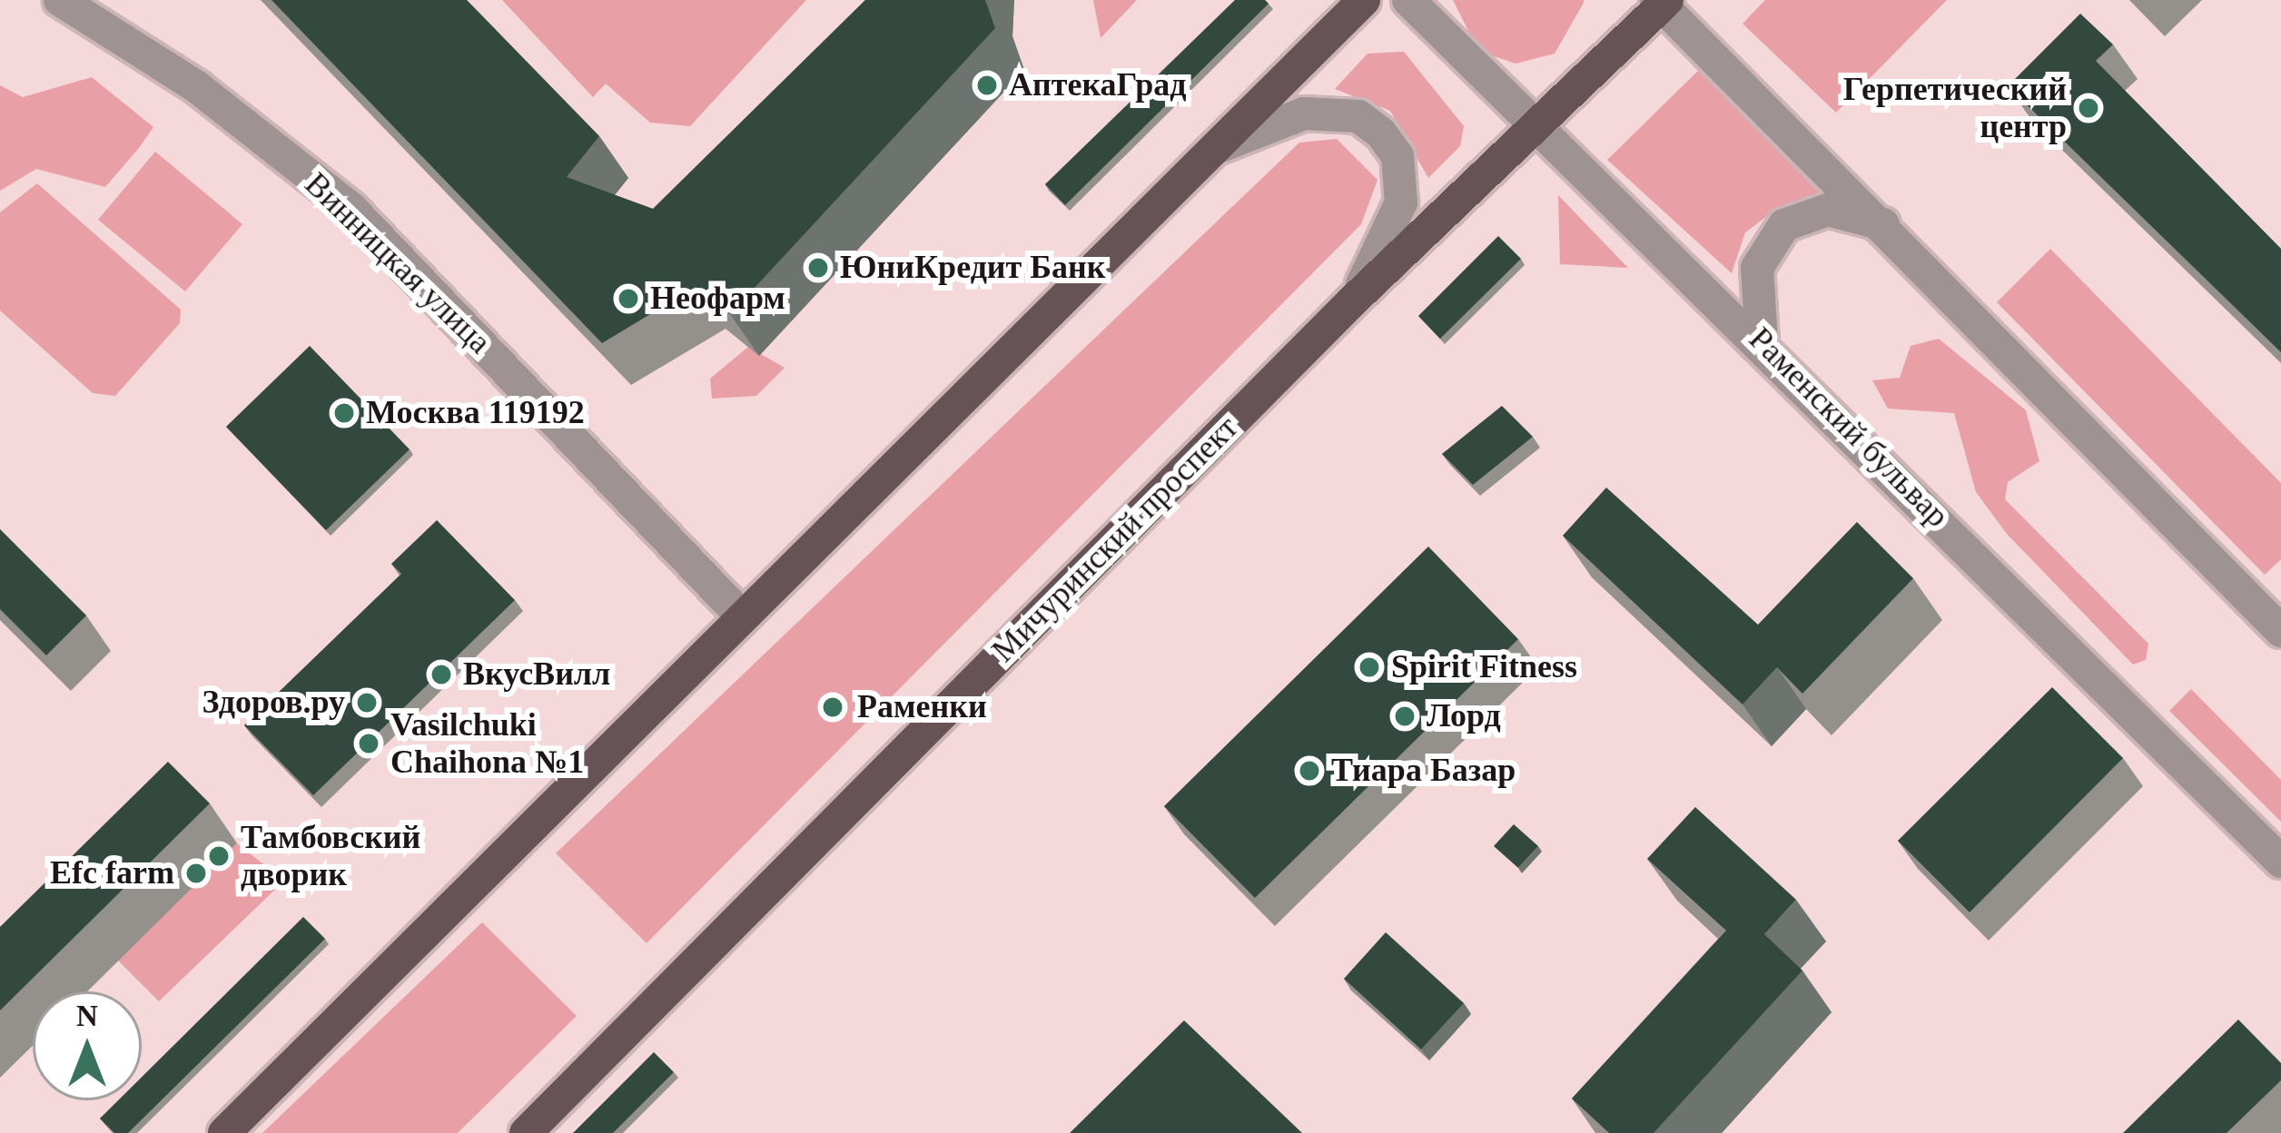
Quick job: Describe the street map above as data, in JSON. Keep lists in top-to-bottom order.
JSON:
{
  "streets": {
    "main road": ["Мичуринский проспект"],
    "street": ["Винницкая улица", "Раменский бульвар"]
  },
  "crossings": [
    ["Раменский бульвар", "Мичуринский проспект"]
  ],
  "places": [
    "АптекаГрад",
    "Герпетический центр",
    "ЮниКредит Банк",
    "Неофарм",
    "Москва 119192",
    "Spirit Fitness",
    "ВкусВилл",
    "Здоров.ру",
    "Раменки",
    "Лорд",
    "Vasilchuki Chaihona №1",
    "Тиара Базар",
    "Тамбовский дворик",
    "Efc farm"
  ],
  "north": "top"
}
